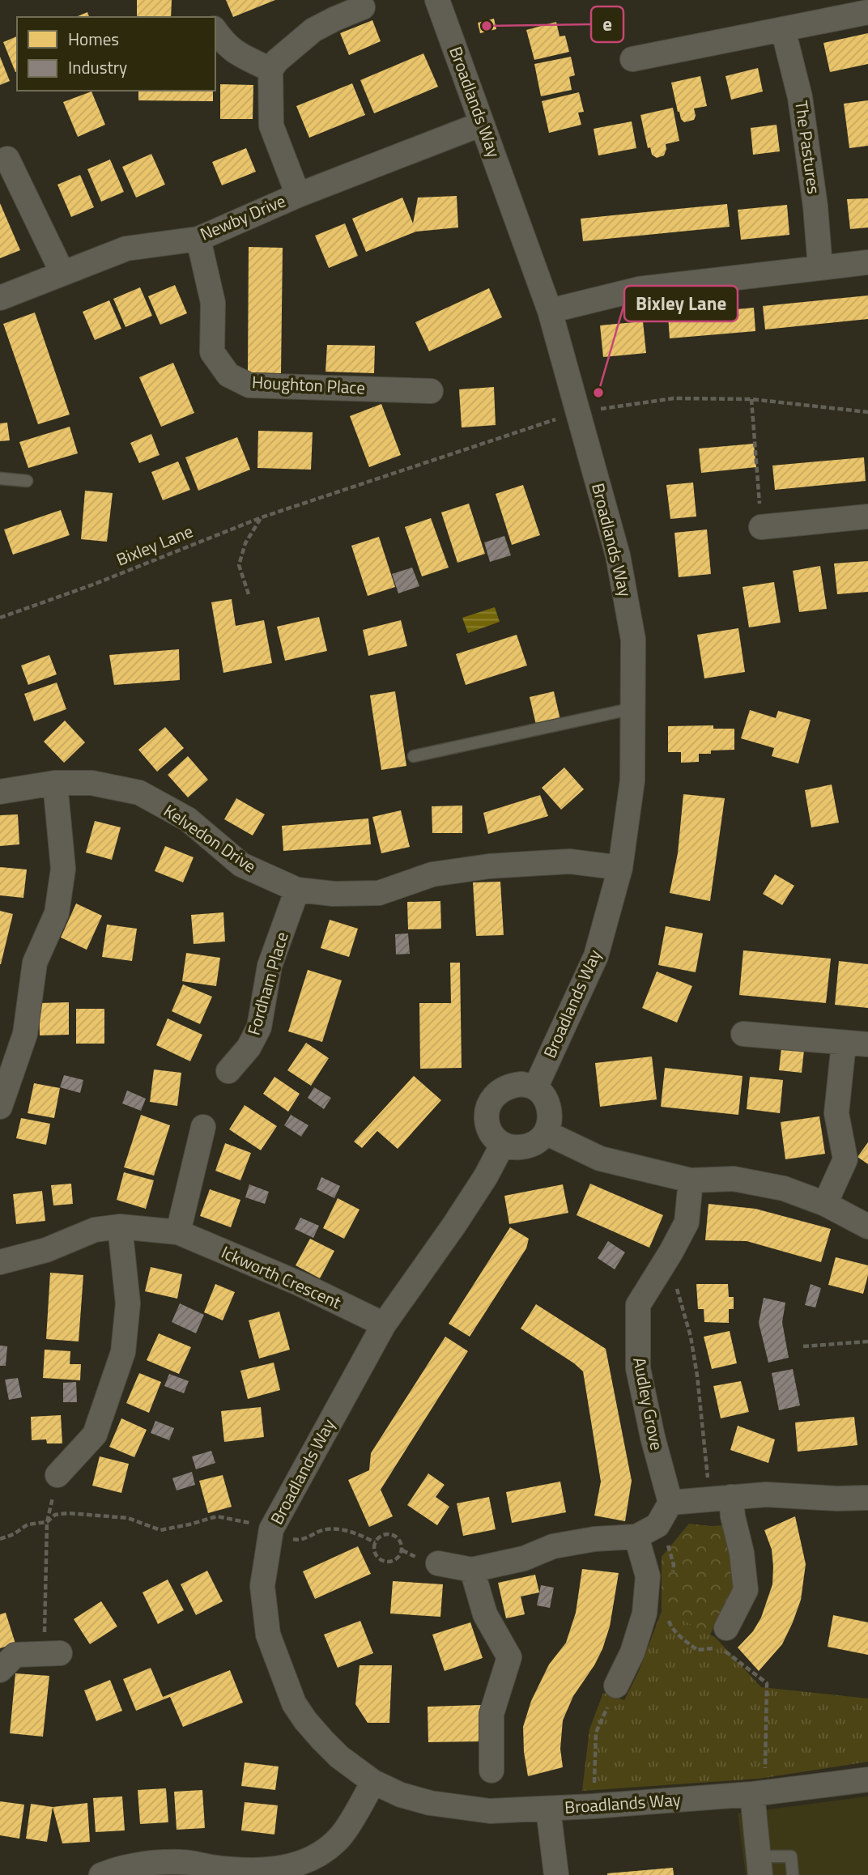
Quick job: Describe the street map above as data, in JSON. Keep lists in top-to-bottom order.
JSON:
{
  "streets": {
    "street": [
      "Broadlands Way",
      "The Pastures",
      "Newby Drive",
      "Houghton Place",
      "Kelvedon Drive",
      "Fordham Place",
      "Ickworth Crescent",
      "Audley Grove"
    ],
    "path": ["Bixley Lane"]
  },
  "crossings": [
    ["Broadlands Way", "Newby Drive"],
    ["Broadlands Way", "Bixley Lane"],
    ["Broadlands Way", "Kelvedon Drive"],
    ["Broadlands Way", "Ickworth Crescent"],
    ["Newby Drive", "Houghton Place"],
    ["Kelvedon Drive", "Fordham Place"]
  ],
  "places": ["e", "Bixley Lane"],
  "legend": ["Homes", "Industry"]
}
